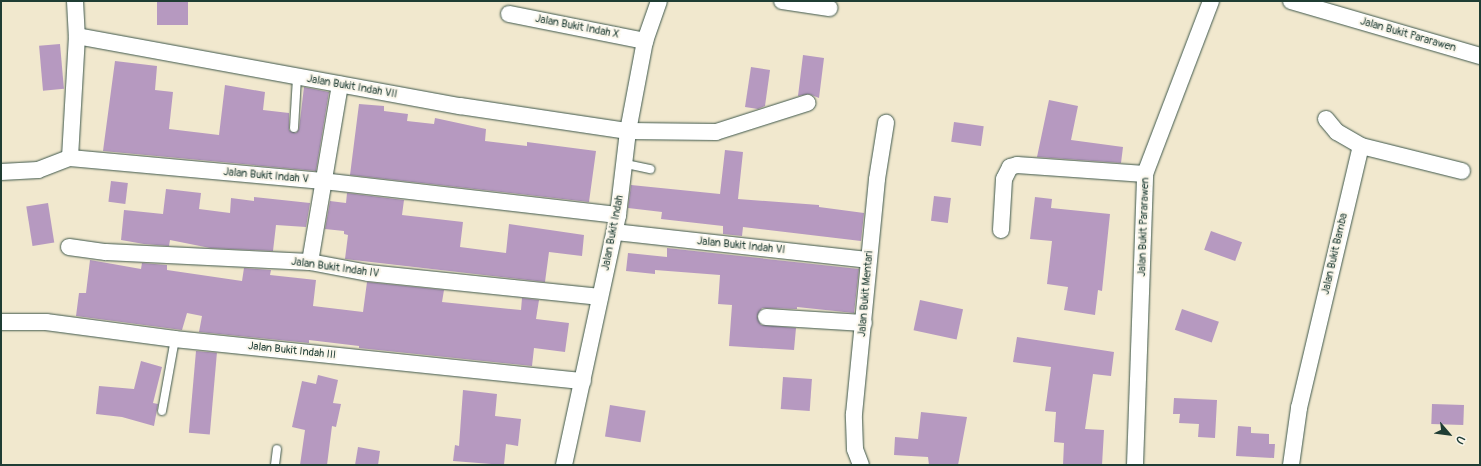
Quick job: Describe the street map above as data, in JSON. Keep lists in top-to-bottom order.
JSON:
{
  "streets": {
    "street": [
      "Jalan Bukit Indah X",
      "Jalan Bukit Pararawen",
      "Jalan Bukit Indah VII",
      "Jalan Bukit Indah V",
      "Jalan Bukit Indah",
      "Jalan Bukit Indah VI",
      "Jalan Bukit Bamba",
      "Jalan Bukit Indah IV",
      "Jalan Bukit Mentari",
      "Jalan Bukit Indah III"
    ]
  },
  "crossings": [
    ["Jalan Bukit Indah X", "Jalan Bukit Indah"],
    ["Jalan Bukit Indah VII", "Jalan Bukit Indah"],
    ["Jalan Bukit Indah V", "Jalan Bukit Indah"],
    ["Jalan Bukit Indah", "Jalan Bukit Indah VI"],
    ["Jalan Bukit Indah", "Jalan Bukit Indah IV"],
    ["Jalan Bukit Indah", "Jalan Bukit Indah III"],
    ["Jalan Bukit Indah VI", "Jalan Bukit Mentari"]
  ],
  "north": "bottom right"
}
